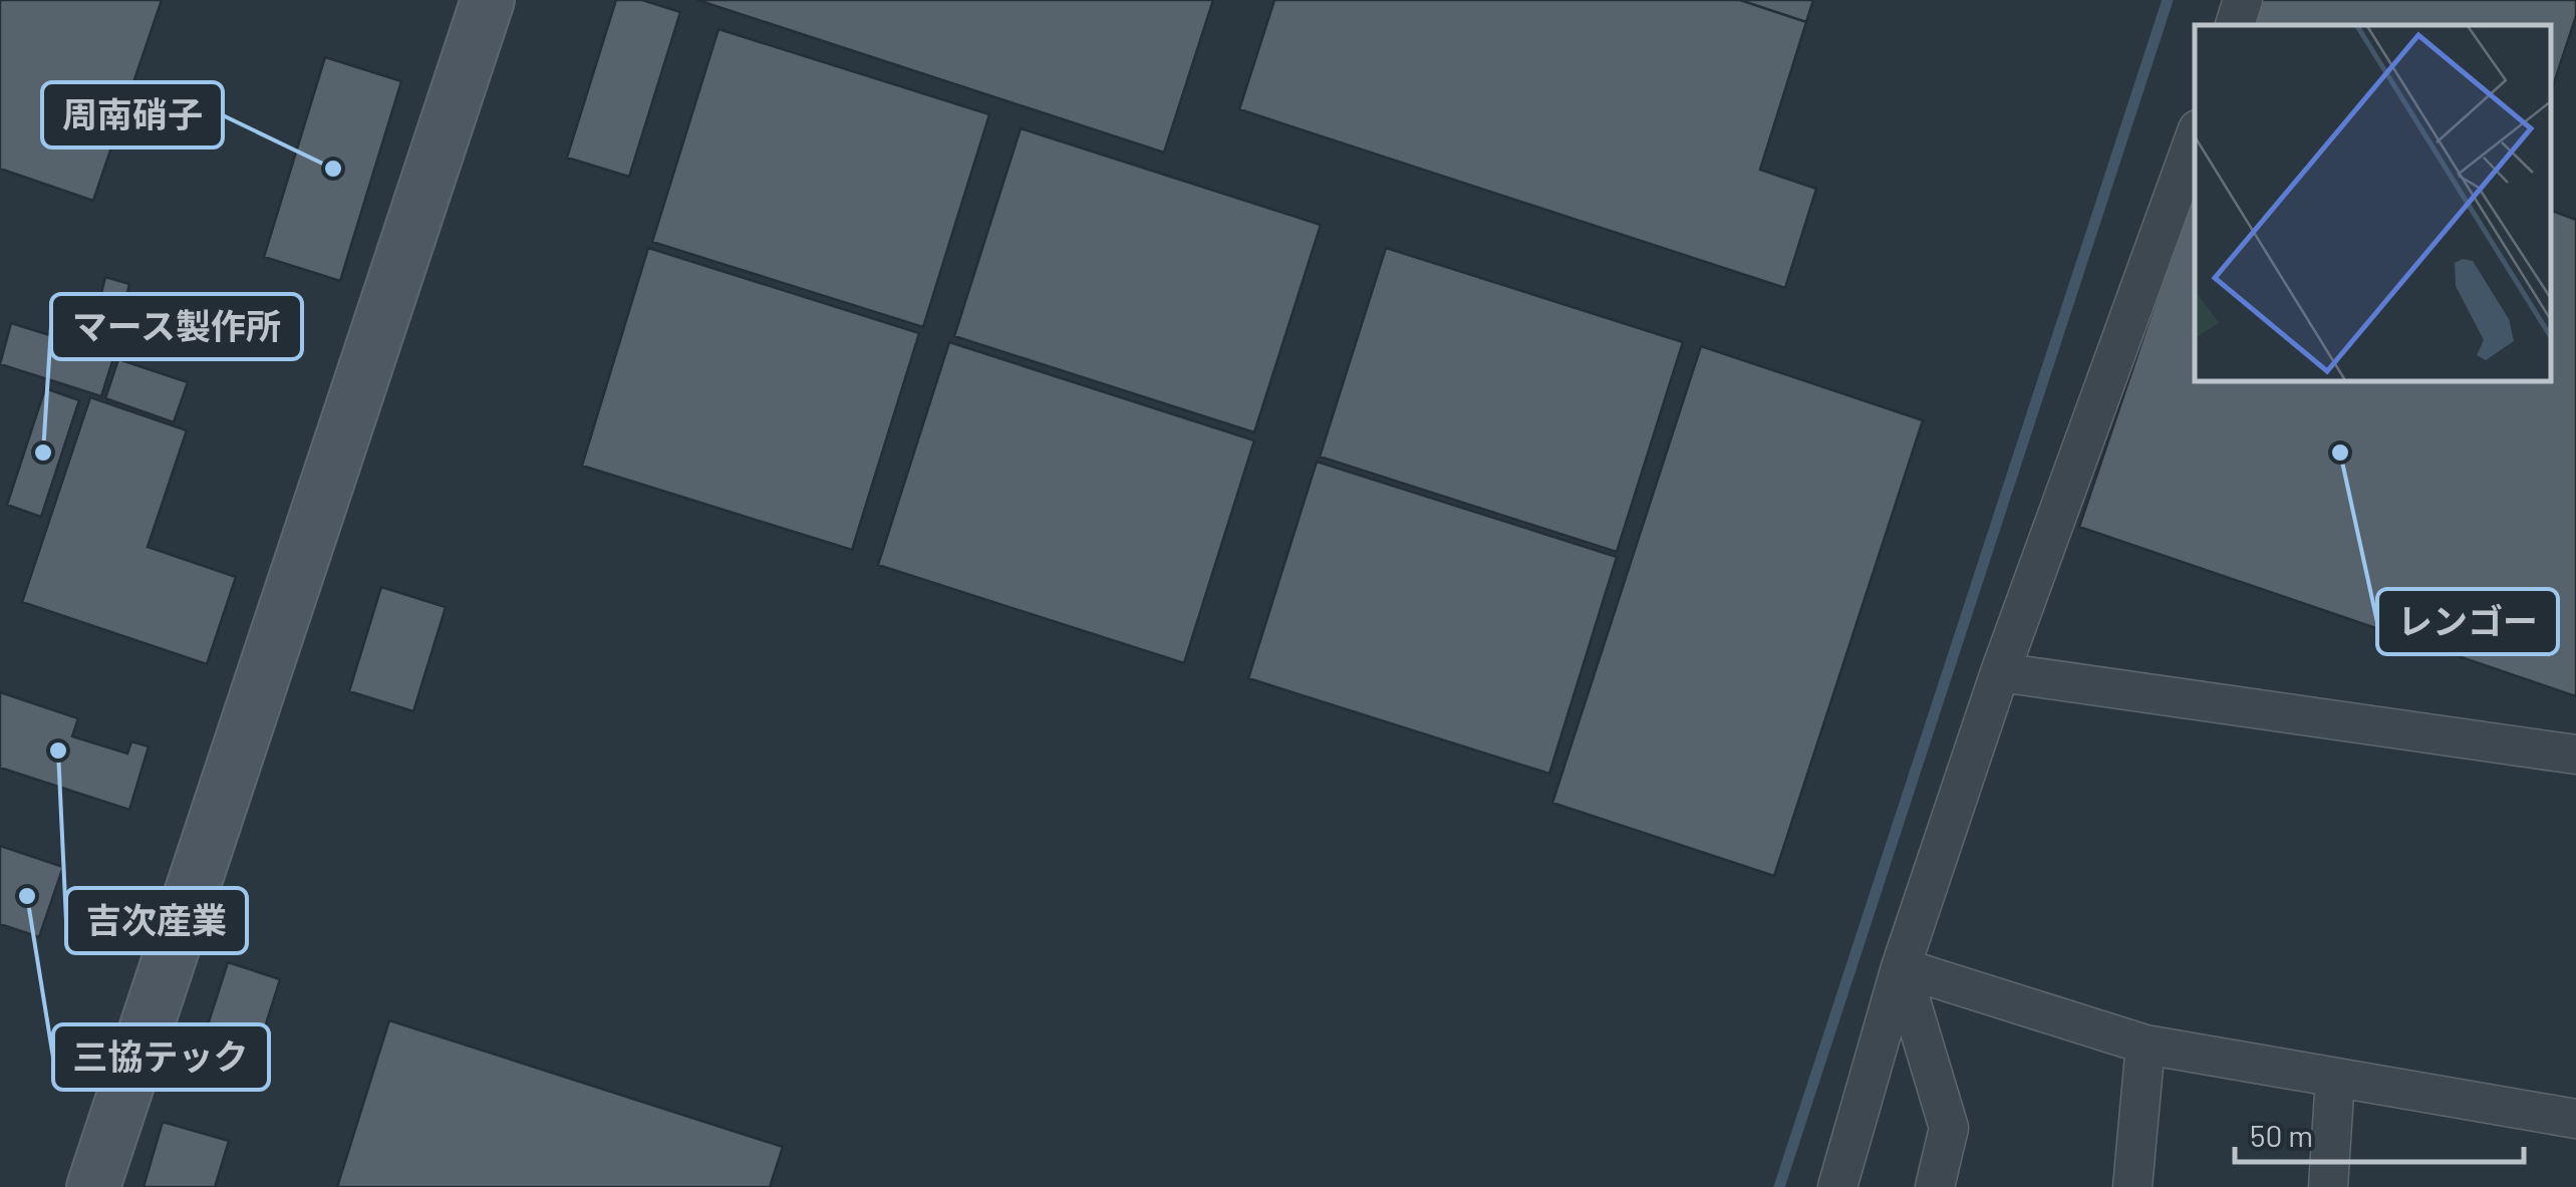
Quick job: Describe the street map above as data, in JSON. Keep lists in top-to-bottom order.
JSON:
{
  "places": [
    "周南硝子",
    "マース製作所",
    "レンゴー",
    "吉次産業",
    "三協テック"
  ],
  "scale_bar": "50 m"
}
